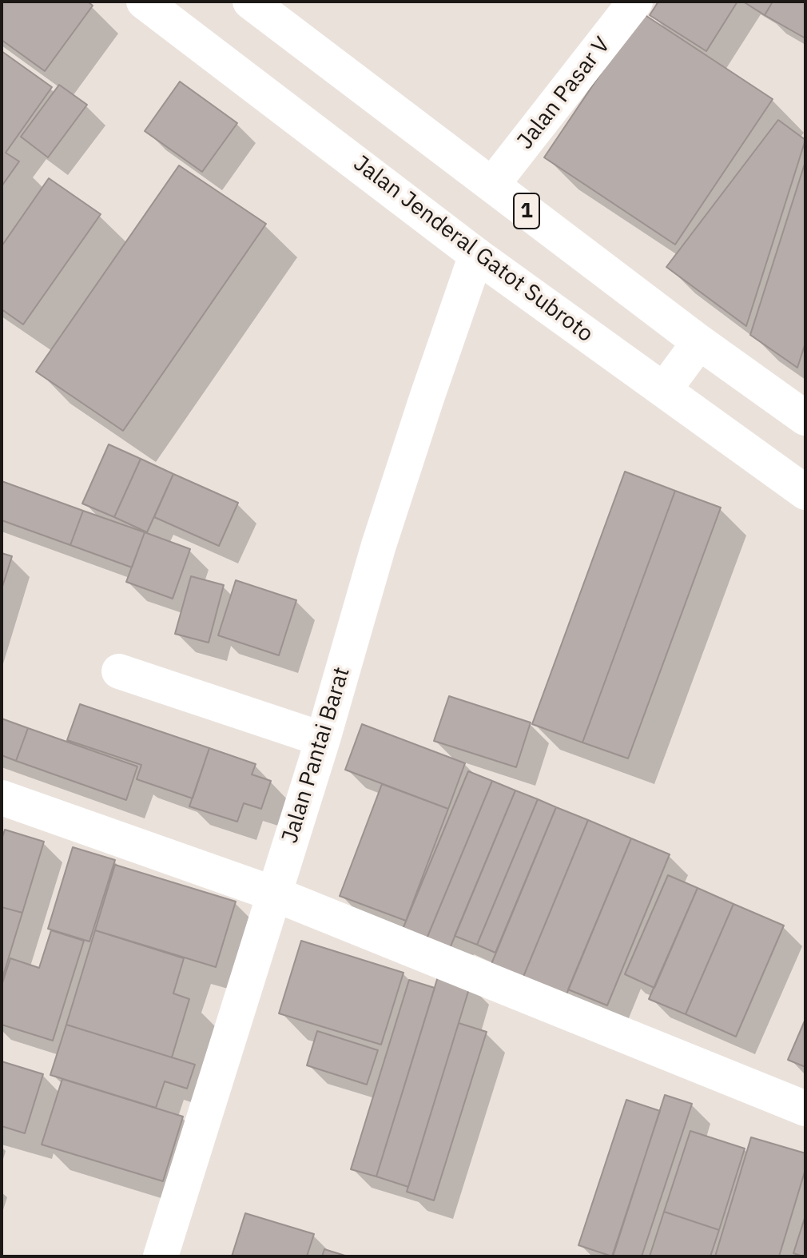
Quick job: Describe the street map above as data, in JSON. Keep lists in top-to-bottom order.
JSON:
{
  "streets": {
    "main road": [
      "Jalan Pasar V",
      "1",
      "Jalan Jenderal Gatot Subroto",
      "Jalan Pantai Barat"
    ]
  },
  "crossings": [
    ["Jalan Pasar V", "1"],
    ["Jalan Jenderal Gatot Subroto", "Jalan Pantai Barat"]
  ]
}
